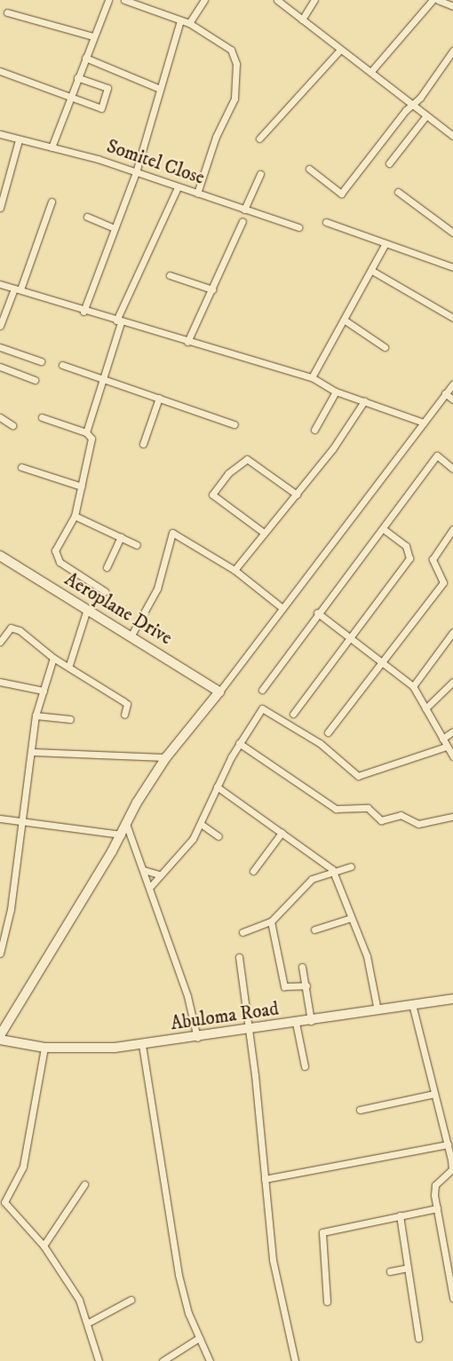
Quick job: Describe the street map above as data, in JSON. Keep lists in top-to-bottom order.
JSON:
{
  "streets": {
    "street": ["Somitel Close", "Aeroplane Drive", "Abuloma Road"]
  }
}
